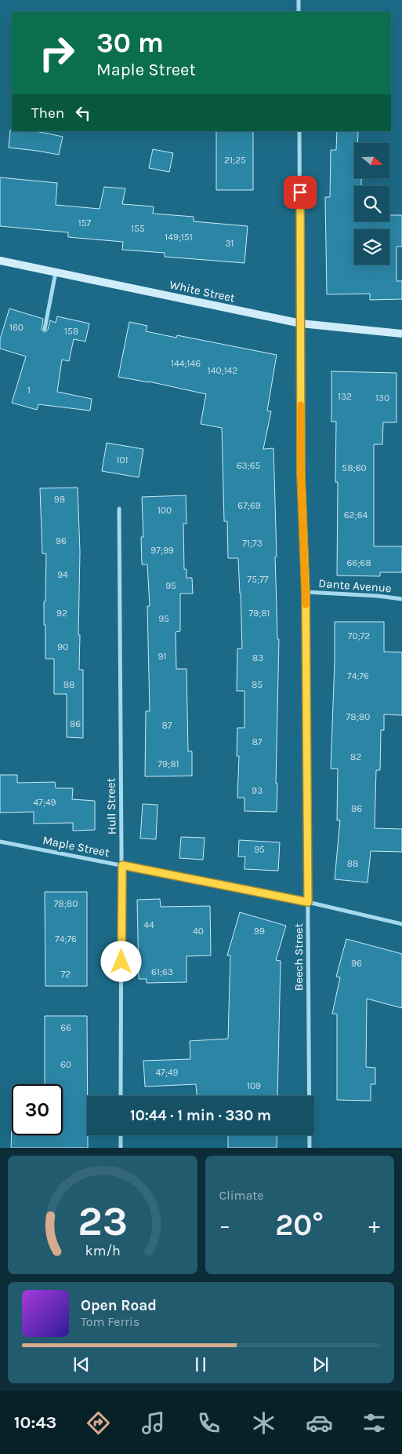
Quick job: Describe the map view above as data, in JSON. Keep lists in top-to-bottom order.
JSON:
{
  "streets": {
    "street": [
      "White Street",
      "Dante Avenue",
      "Hull Street",
      "Maple Street",
      "Beech Street"
    ]
  },
  "crossings": [
    ["White Street", "Beech Street"],
    ["Dante Avenue", "Beech Street"],
    ["Hull Street", "Maple Street"],
    ["Maple Street", "Beech Street"]
  ],
  "house_numbers": [
    "21;25",
    "157",
    "155",
    "149;151",
    "31",
    "160",
    "158",
    "144;146",
    "140;142",
    "1",
    "132",
    "130",
    "101",
    "63;65",
    "58;60",
    "98",
    "67;69",
    "100",
    "62;64",
    "96",
    "71;73",
    "97;99",
    "66;68",
    "94",
    "75;77",
    "95",
    "92",
    "79;81",
    "95",
    "70;72",
    "90",
    "91",
    "83",
    "74;76",
    "88",
    "85",
    "78;80",
    "86",
    "87",
    "87",
    "82",
    "79;81",
    "93",
    "47;49",
    "86",
    "95",
    "88",
    "78;80",
    "44",
    "40",
    "99",
    "74;76",
    "96",
    "61;63",
    "72",
    "66",
    "60",
    "47;49",
    "109"
  ],
  "north": "right",
  "page": {
    "turn": ["30 m", "Maple Street"],
    "then": "Then",
    "limit": "30",
    "trip": "10:44 · 1 min · 330 m",
    "tile": "Climate",
    "heat": ["−", "20°", "+"],
    "song": ["Open Road", "Tom Ferris"],
    "tabs": "10:43",
    "gauge": ["23", "km/h"]
  }
}
